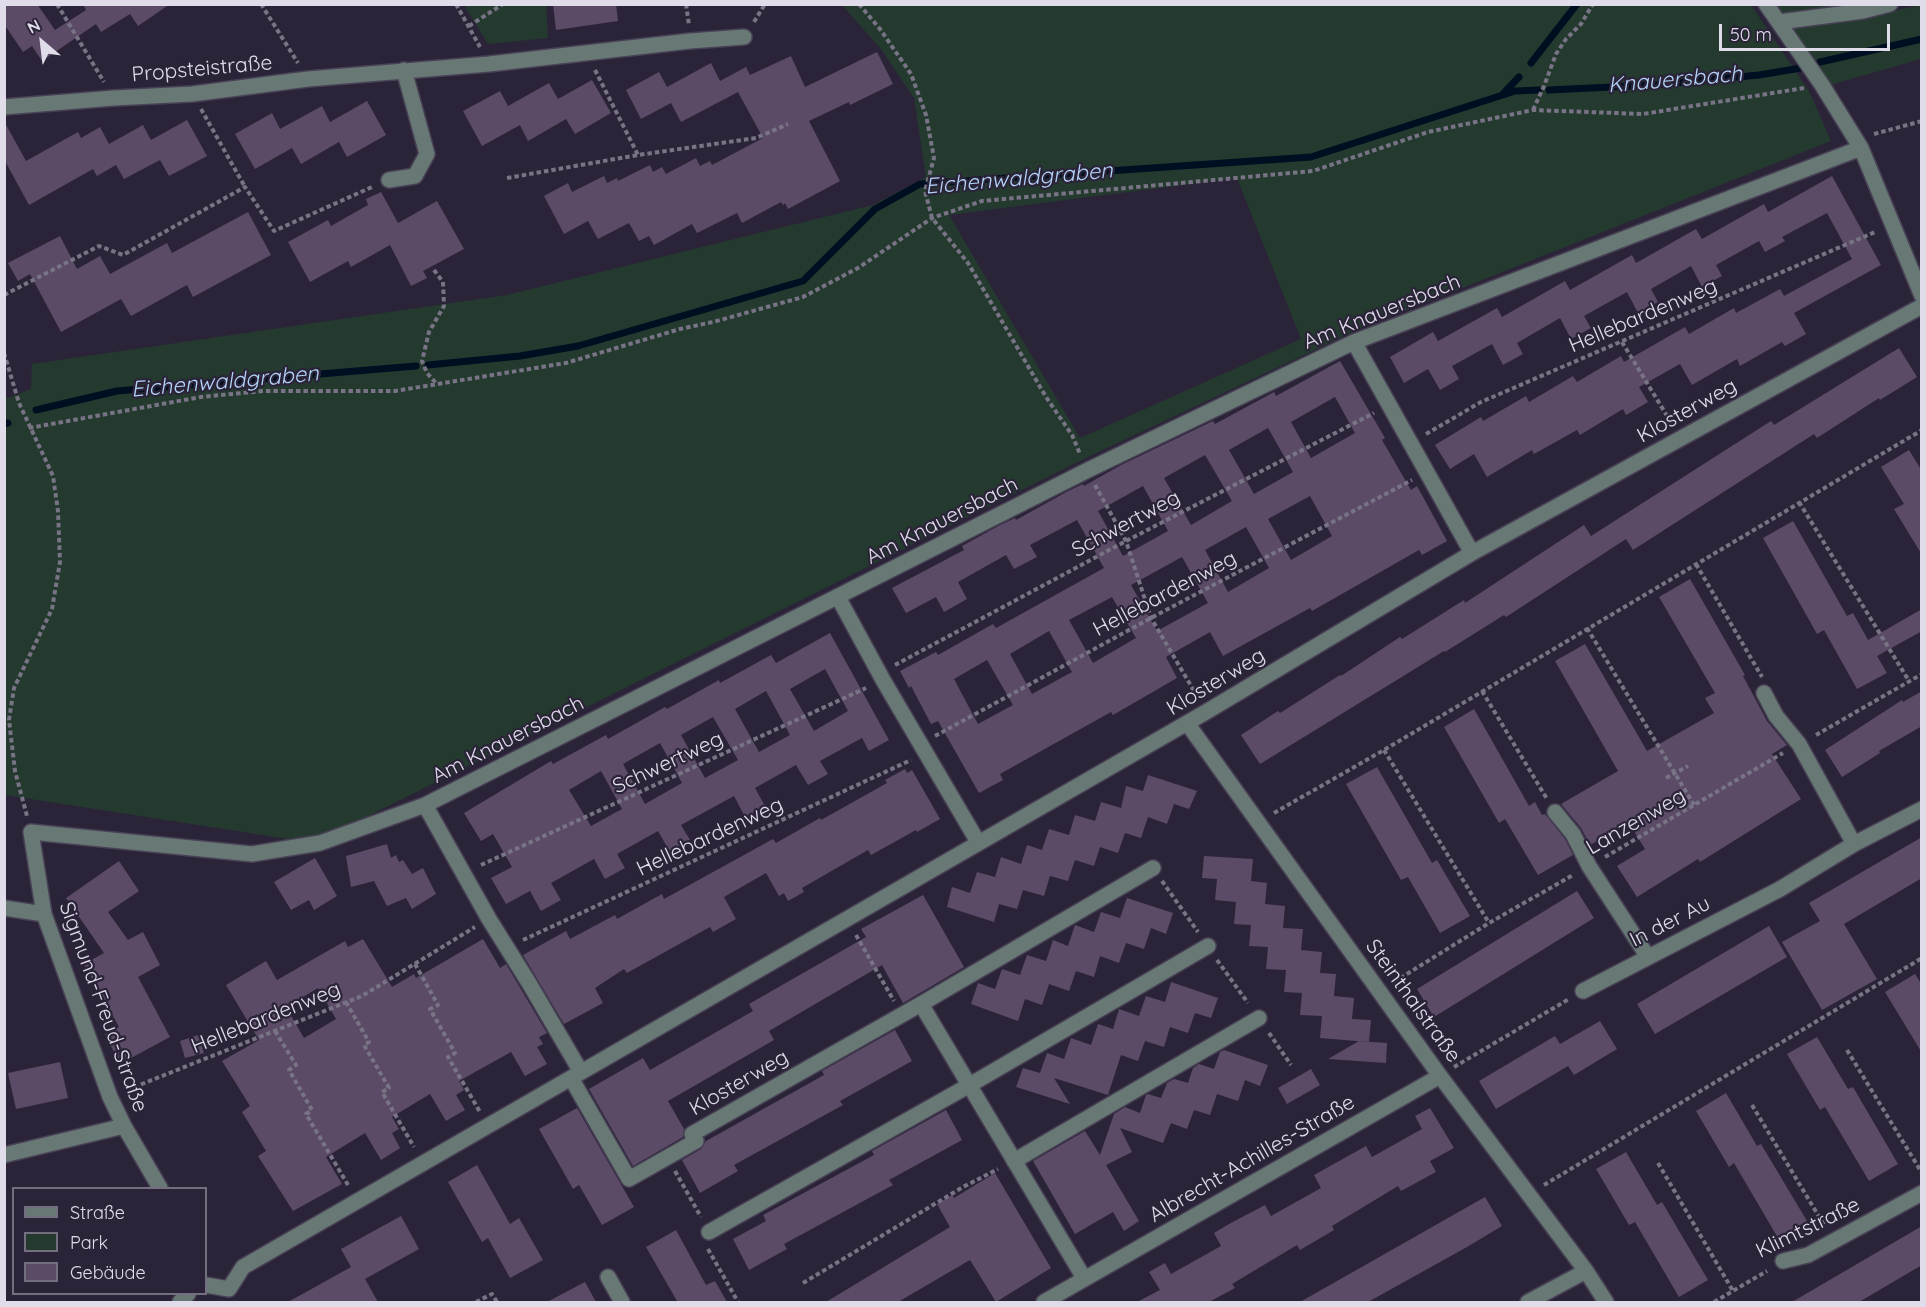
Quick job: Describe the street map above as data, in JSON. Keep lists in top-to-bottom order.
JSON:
{
  "streets": {
    "street": [
      "Propsteistraße",
      "Am Knauersbach",
      "Klosterweg",
      "In der Au",
      "Steinthalstraße",
      "Sigmund-Freud-Straße",
      "Albrecht-Achilles-Straße",
      "Klimtstraße"
    ],
    "path": ["Hellebardenweg", "Schwertweg", "Lanzenweg"]
  },
  "crossings": [
    ["Am Knauersbach", "Klosterweg"],
    ["Am Knauersbach", "Sigmund-Freud-Straße"],
    ["Hellebardenweg", "Klosterweg"],
    ["Hellebardenweg", "Sigmund-Freud-Straße"],
    ["Klosterweg", "Schwertweg"],
    ["Klosterweg", "Steinthalstraße"],
    ["Lanzenweg", "Steinthalstraße"],
    ["Steinthalstraße", "Albrecht-Achilles-Straße"]
  ],
  "water": ["Knauersbach", "Eichenwaldgraben"],
  "legend": ["Straße", "Park", "Gebäude"],
  "scale_bar": "50 m",
  "north": "top left"
}
